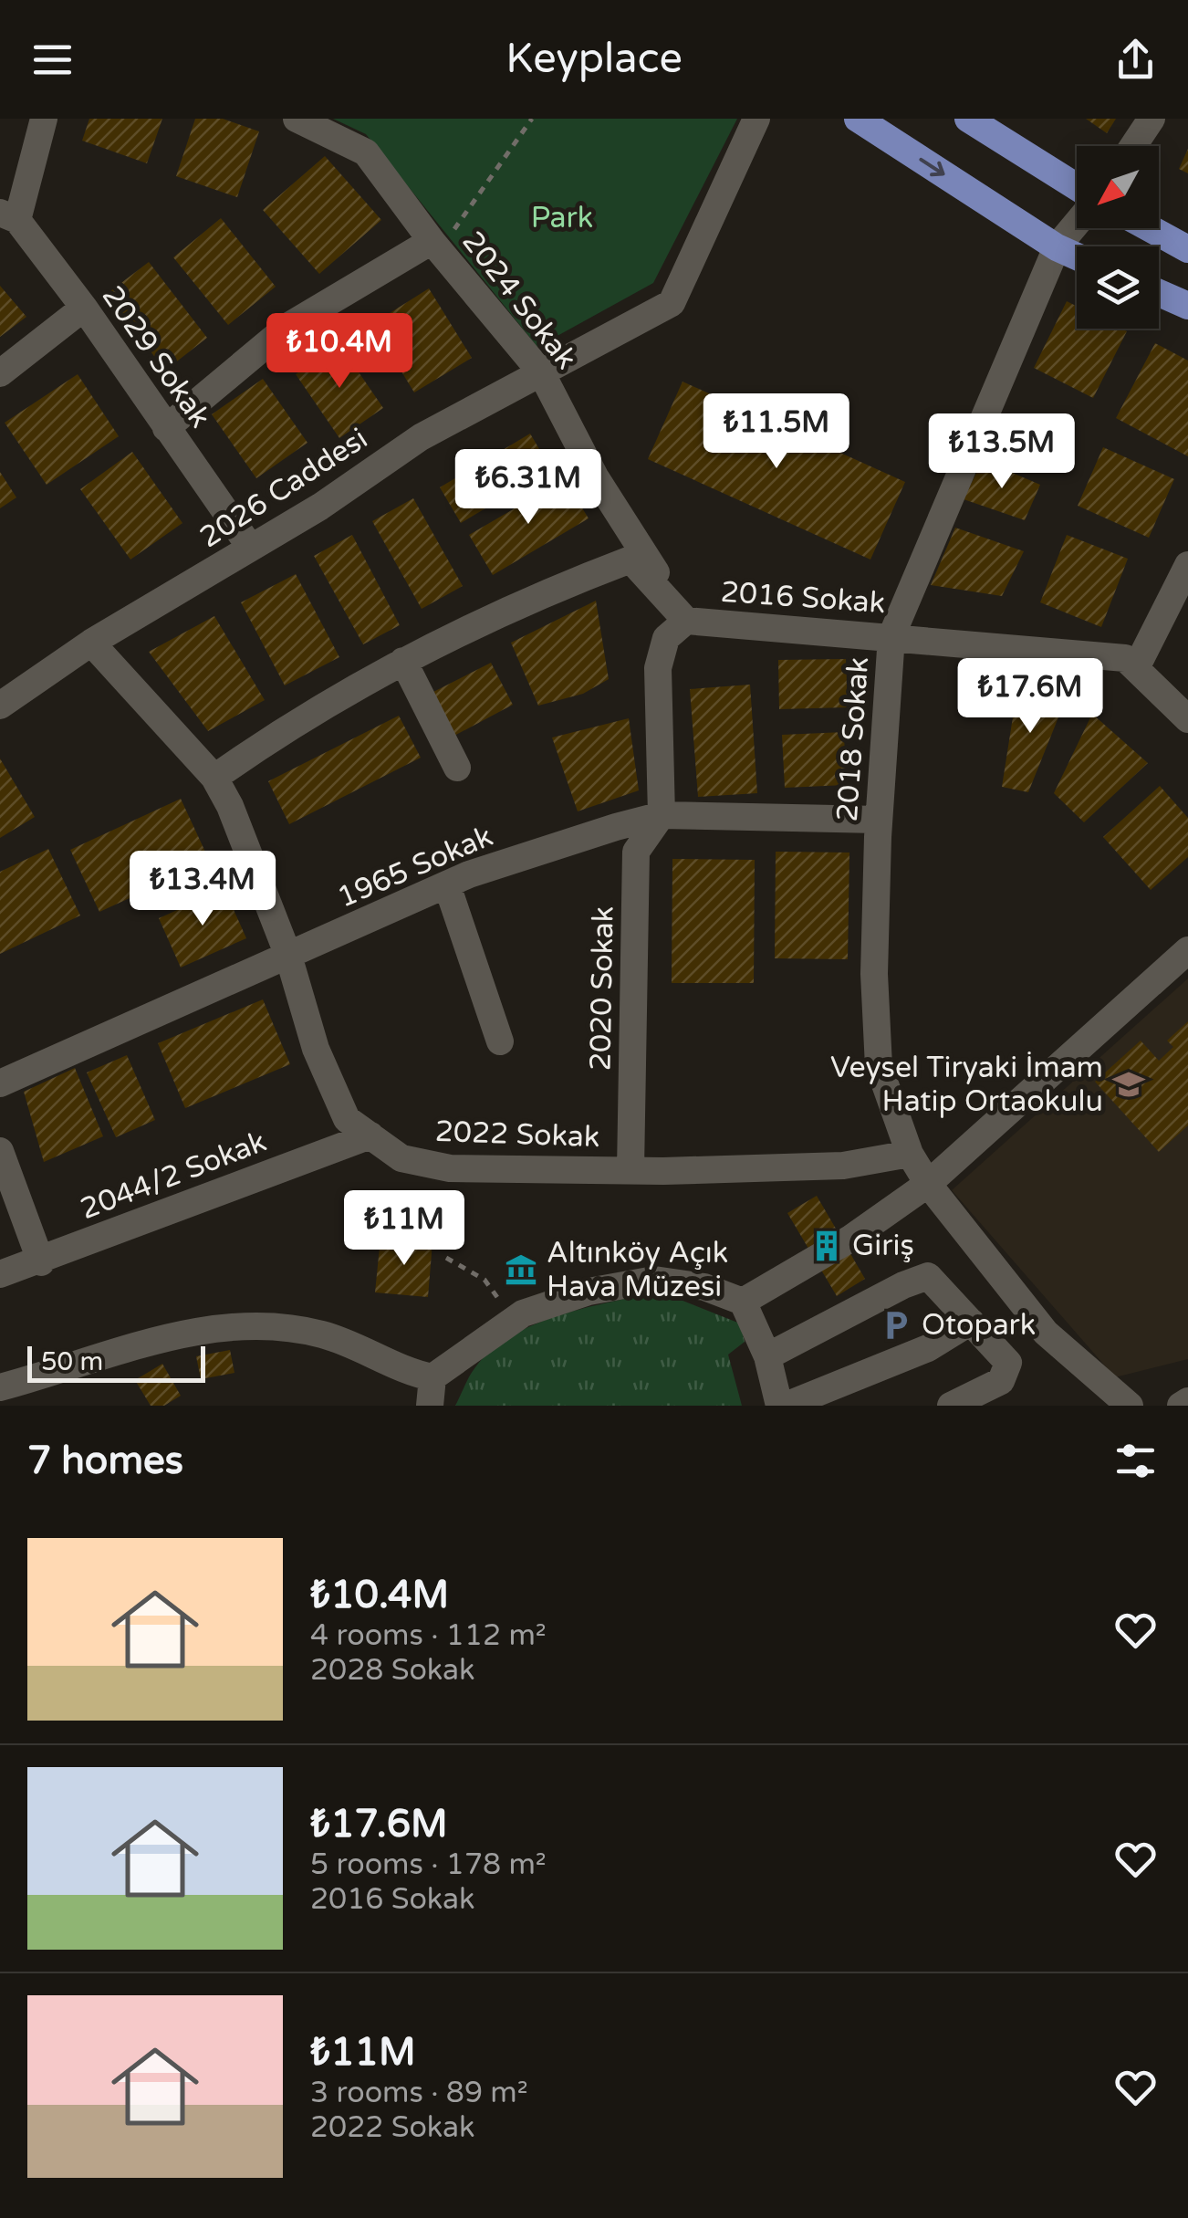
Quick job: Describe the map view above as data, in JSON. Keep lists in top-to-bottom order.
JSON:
{
  "streets": {
    "street": [
      "2024 Sokak",
      "2029 Sokak",
      "2026 Caddesi",
      "2016 Sokak",
      "2018 Sokak",
      "1965 Sokak",
      "2020 Sokak",
      "2022 Sokak",
      "2044/2 Sokak"
    ]
  },
  "crossings": [
    ["2024 Sokak", "2026 Caddesi"],
    ["2024 Sokak", "2016 Sokak"],
    ["2029 Sokak", "2026 Caddesi"],
    ["2026 Caddesi", "2022 Sokak"],
    ["2016 Sokak", "2018 Sokak"],
    ["2016 Sokak", "2022 Sokak"],
    ["2018 Sokak", "1965 Sokak"],
    ["2018 Sokak", "2022 Sokak"],
    ["1965 Sokak", "2020 Sokak"],
    ["1965 Sokak", "2022 Sokak"],
    ["2020 Sokak", "2022 Sokak"],
    ["2022 Sokak", "2044/2 Sokak"]
  ],
  "parks": ["Park"],
  "places": {
    "school or university": ["Veysel Tiryaki İmam Hatip Ortaokulu"],
    "building": ["Giriş"],
    "museum": ["Altınköy Açık Hava Müzesi"],
    "parking": ["Otopark"]
  },
  "scale_bar": "50 m",
  "north": "bottom left",
  "page": {
    "header": "Keyplace",
    "price": [
      "₺10.4M",
      "₺11.5M",
      "₺13.5M",
      "₺6.31M",
      "₺17.6M",
      "₺13.4M",
      "₺11M"
    ],
    "scale": "50 m",
    "heading": "7 homes",
    "list": [
      {
        "name": "₺10.4M",
        "note": "4 rooms · 112 m² · 2028 Sokak"
      },
      {
        "name": "₺17.6M",
        "note": "5 rooms · 178 m² · 2016 Sokak"
      },
      {
        "name": "₺11M",
        "note": "3 rooms · 89 m² · 2022 Sokak"
      }
    ]
  }
}
